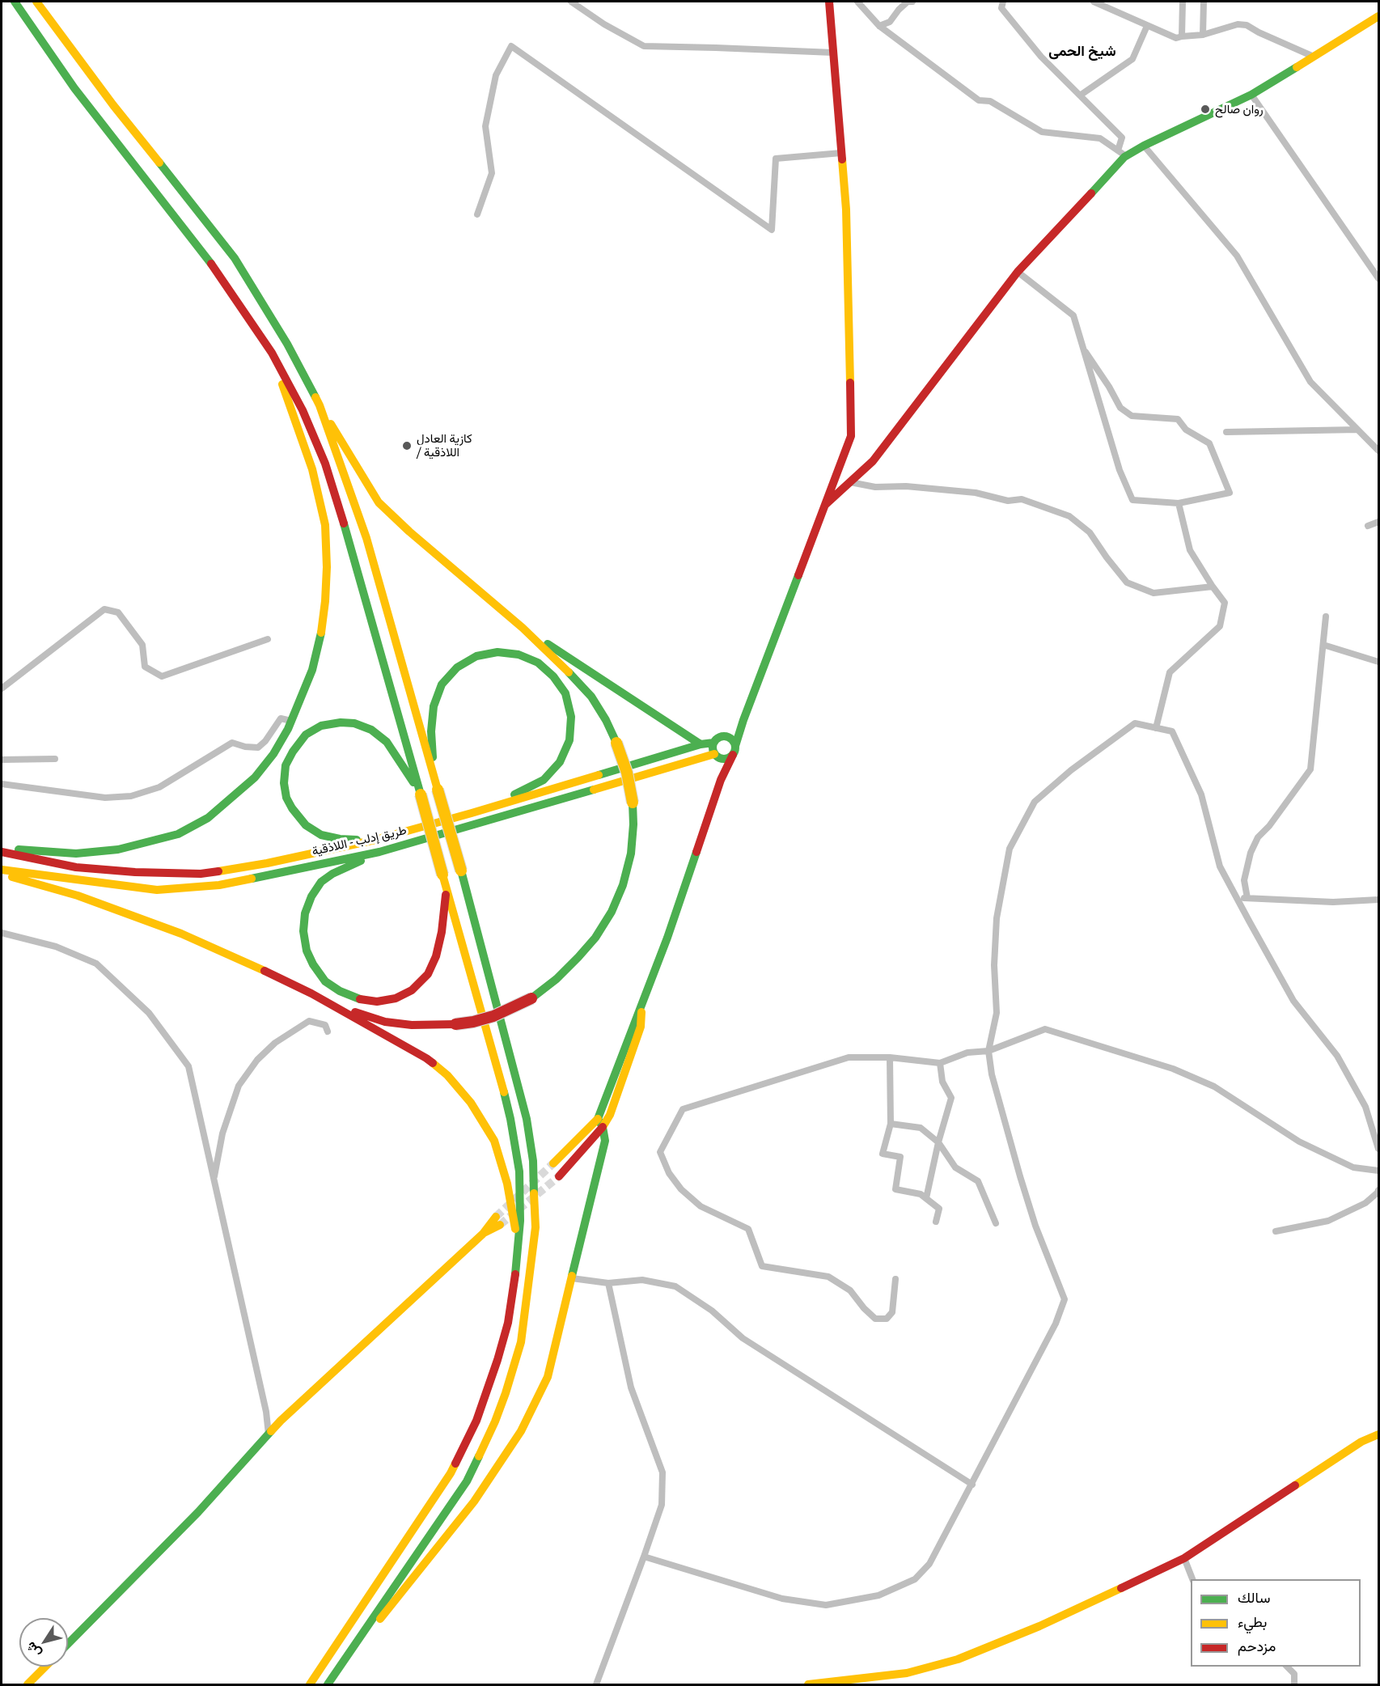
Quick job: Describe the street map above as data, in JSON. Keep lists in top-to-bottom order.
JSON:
{
  "streets": {
    "main road": ["طريق إدلب - اللاذقية"]
  },
  "districts": ["شيخ الحمى"],
  "places": ["روان صالح", "كازية العادل / اللاذقية"],
  "legend": ["سالك", "بطيء", "مزدحم"],
  "north": "bottom left"
}
